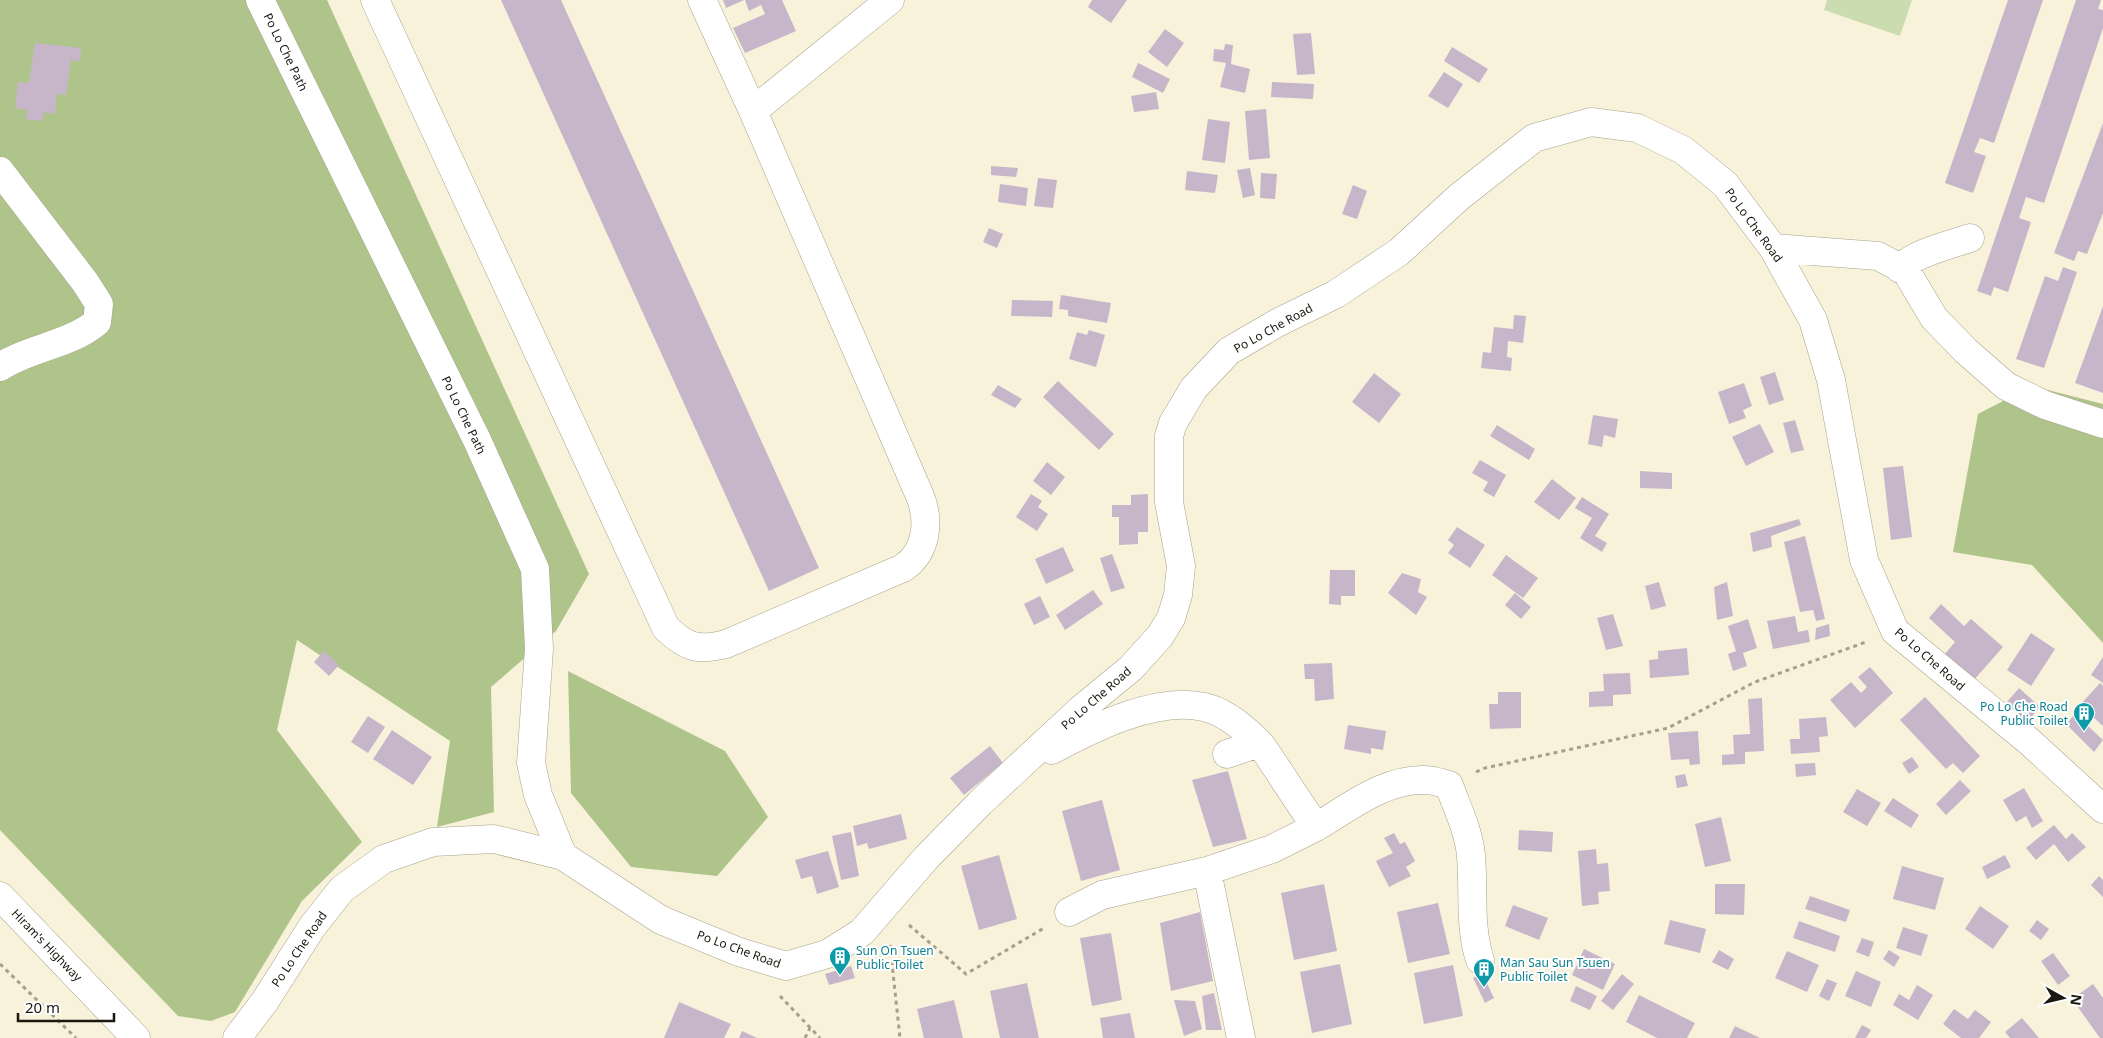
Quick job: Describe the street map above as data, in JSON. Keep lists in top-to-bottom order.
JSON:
{
  "streets": {
    "street": ["Po Lo Che Path", "Po Lo Che Road", "Hiram's Highway"]
  },
  "crossings": [
    ["Po Lo Che Path", "Po Lo Che Road"]
  ],
  "places": {
    "building": ["Po Lo Che Road Public Toilet", "Sun On Tsuen Public Toilet", "Man Sau Sun Tsuen Public Toilet"]
  },
  "scale_bar": "20 m",
  "north": "right"
}
